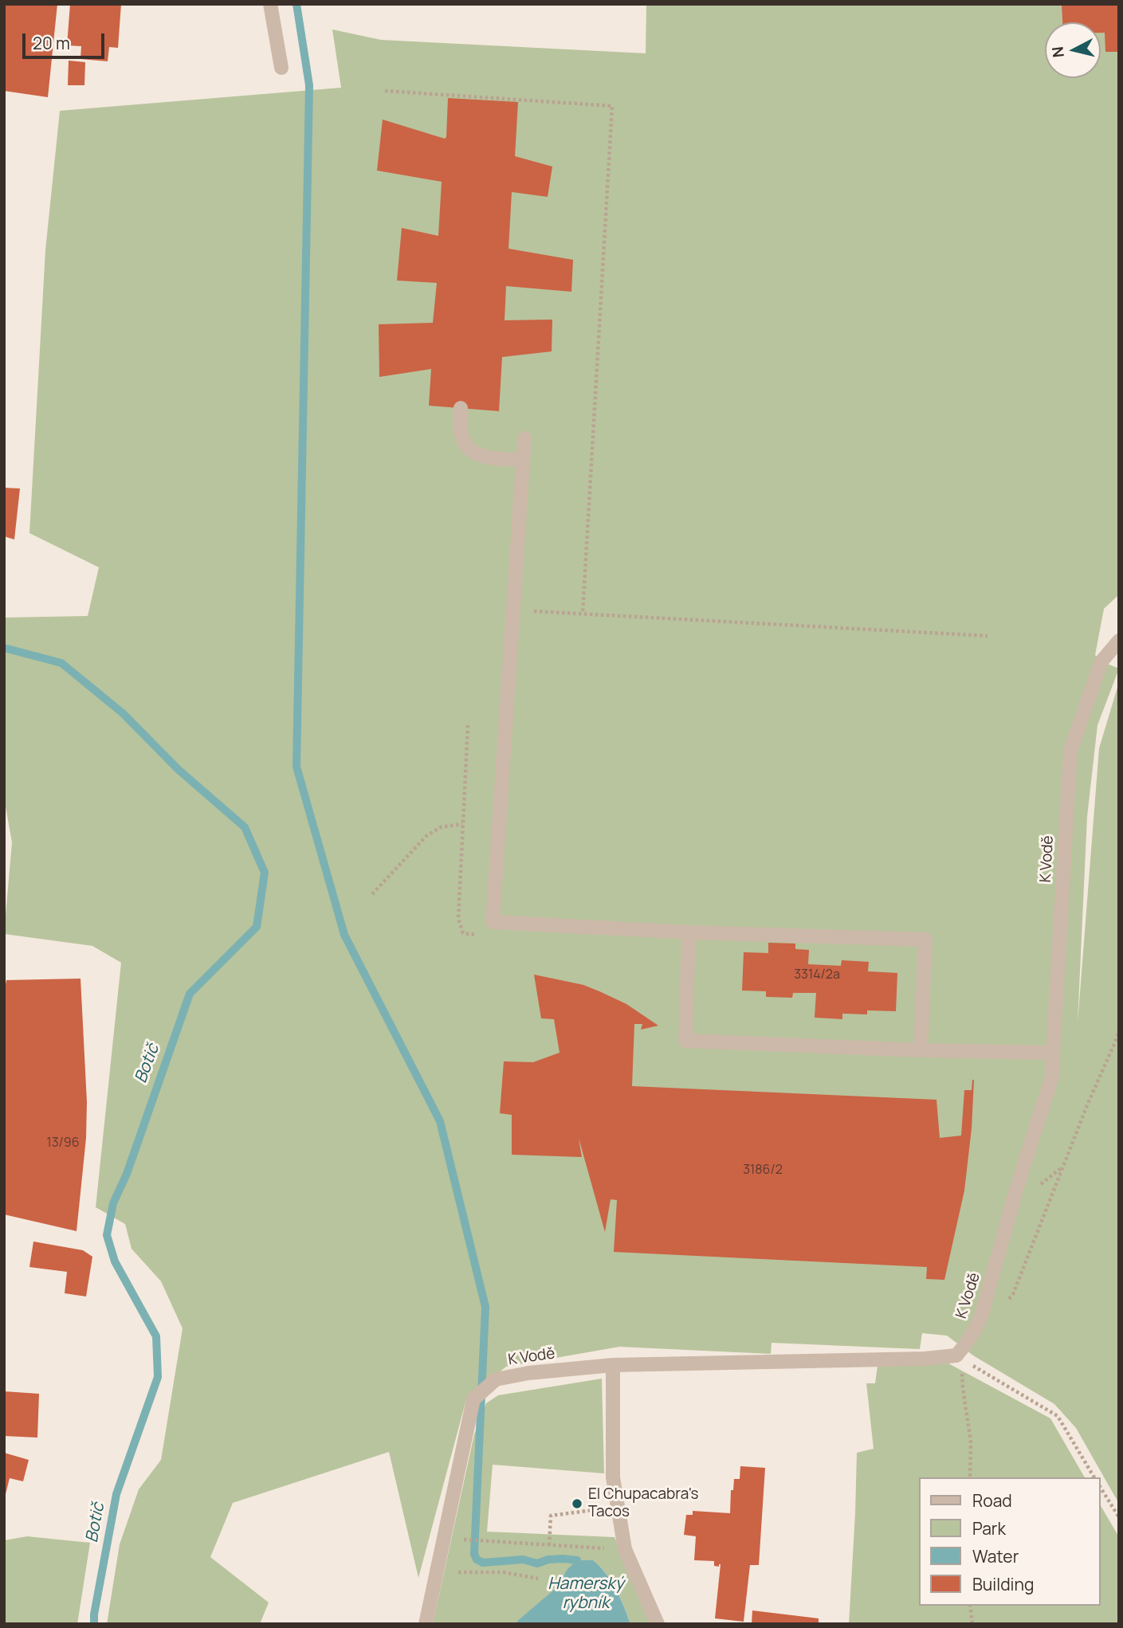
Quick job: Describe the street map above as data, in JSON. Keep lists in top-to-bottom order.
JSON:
{
  "streets": {
    "street": ["K Vodě"]
  },
  "water": ["Botič", "Hamerský rybník"],
  "places": ["El Chupacabra's Tacos"],
  "house_numbers": ["3314/2a", "13/96", "3186/2"],
  "legend": [
    "Road",
    "Park",
    "Water",
    "Building"
  ],
  "scale_bar": "20 m",
  "north": "left"
}
